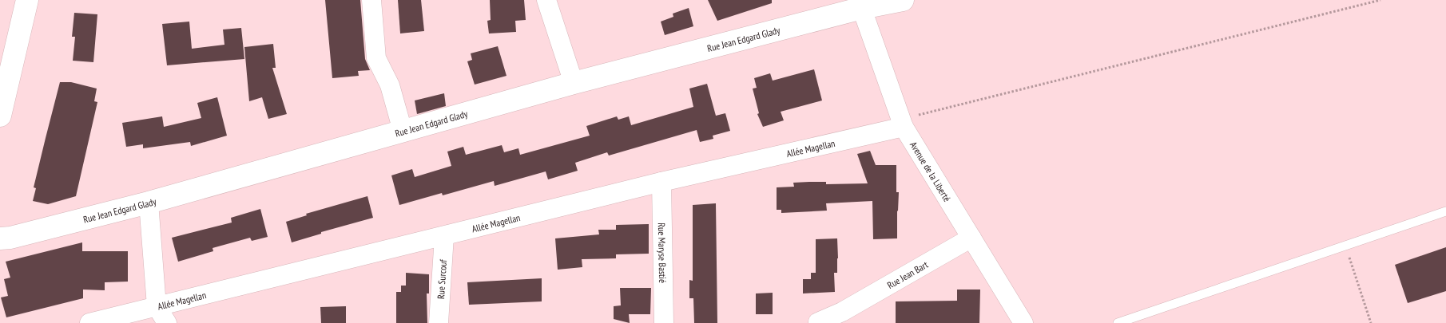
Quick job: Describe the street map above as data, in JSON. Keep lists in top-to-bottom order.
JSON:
{
  "streets": {
    "street": [
      "Rue Jean Edgard Glady",
      "Allée Magellan",
      "Avenue de la Liberté",
      "Rue Maryse Bastié",
      "Rue Jean Bart",
      "Rue Surcouf"
    ]
  },
  "crossings": [
    ["Rue Jean Edgard Glady", "Avenue de la Liberté"],
    ["Allée Magellan", "Avenue de la Liberté"],
    ["Allée Magellan", "Rue Maryse Bastié"],
    ["Allée Magellan", "Rue Surcouf"],
    ["Avenue de la Liberté", "Rue Jean Bart"]
  ]
}
